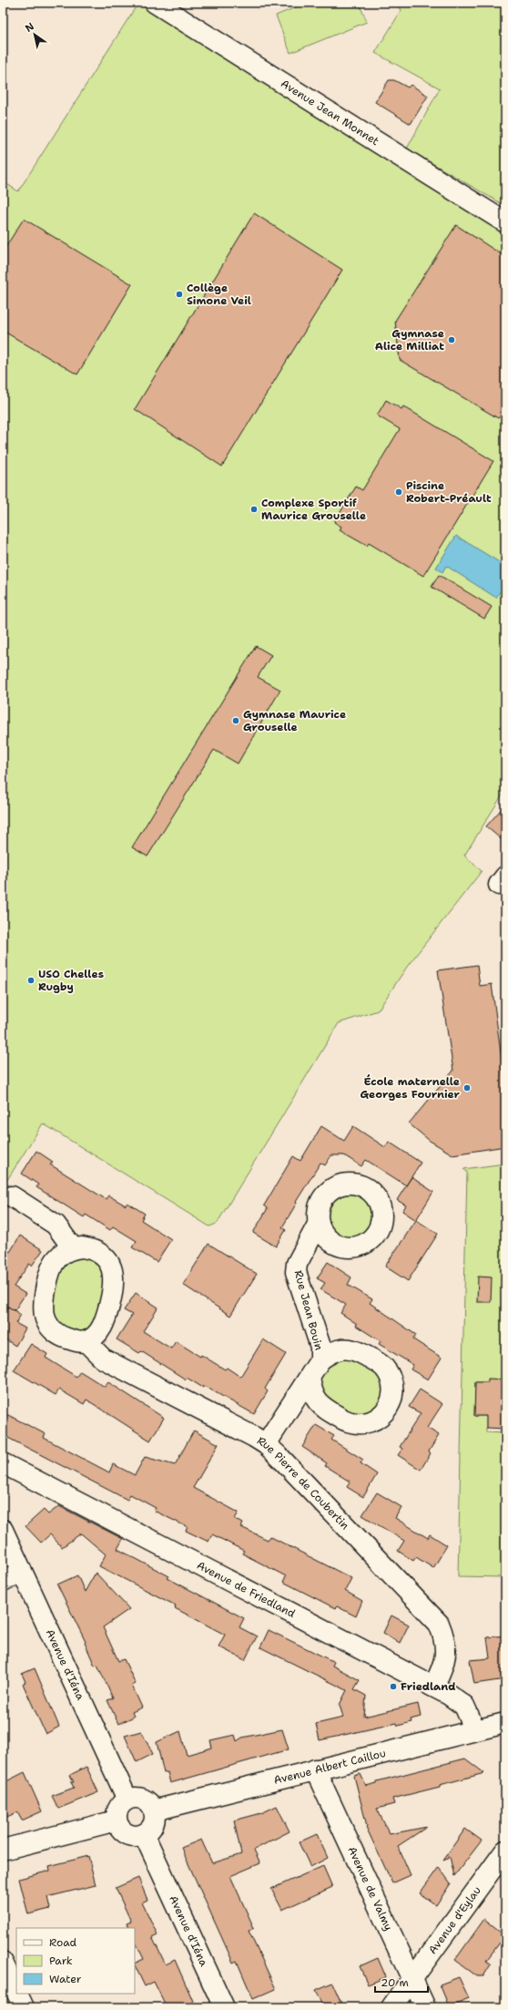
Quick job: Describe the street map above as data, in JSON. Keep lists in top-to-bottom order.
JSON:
{
  "streets": {
    "street": [
      "Avenue Jean Monnet",
      "Rue Jean Bouin",
      "Rue Pierre de Coubertin",
      "Avenue de Friedland",
      "Avenue d'Iéna",
      "Avenue Albert Caillou",
      "Avenue de Valmy",
      "Avenue d'Eylau"
    ]
  },
  "crossings": [
    ["Rue Jean Bouin", "Rue Pierre de Coubertin"],
    ["Rue Pierre de Coubertin", "Avenue de Friedland"],
    ["Avenue de Friedland", "Avenue Albert Caillou"],
    ["Avenue d'Iéna", "Avenue Albert Caillou"],
    ["Avenue Albert Caillou", "Avenue de Valmy"],
    ["Avenue de Valmy", "Avenue d'Eylau"]
  ],
  "places": [
    "Collège Simone Veil",
    "Gymnase Alice Milliat",
    "Piscine Robert-Préault",
    "Complexe Sportif Maurice Grouselle",
    "Gymnase Maurice Grouselle",
    "USO Chelles Rugby",
    "École maternelle Georges Fournier",
    "Friedland"
  ],
  "legend": ["Road", "Park", "Water"],
  "scale_bar": "20 m",
  "north": "top left"
}
